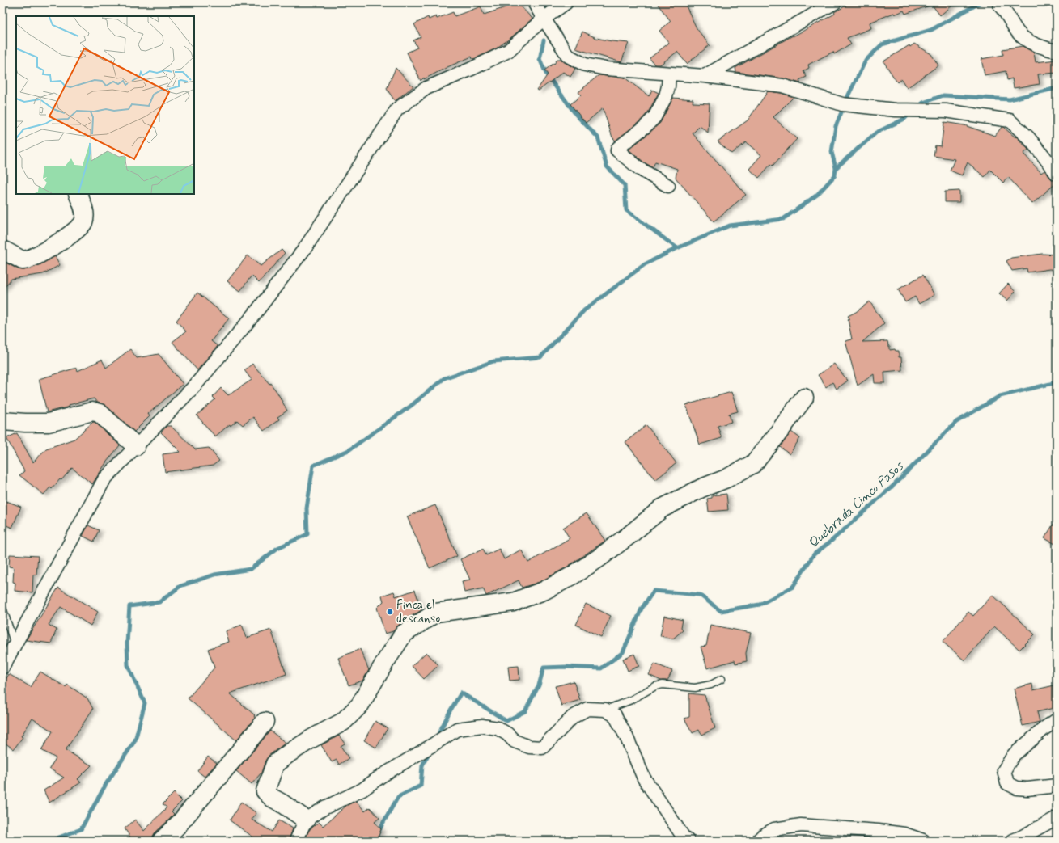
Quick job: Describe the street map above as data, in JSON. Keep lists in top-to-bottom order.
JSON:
{
  "water": ["Quebrada Cinco Pasos"],
  "places": ["Finca el descanso"]
}
